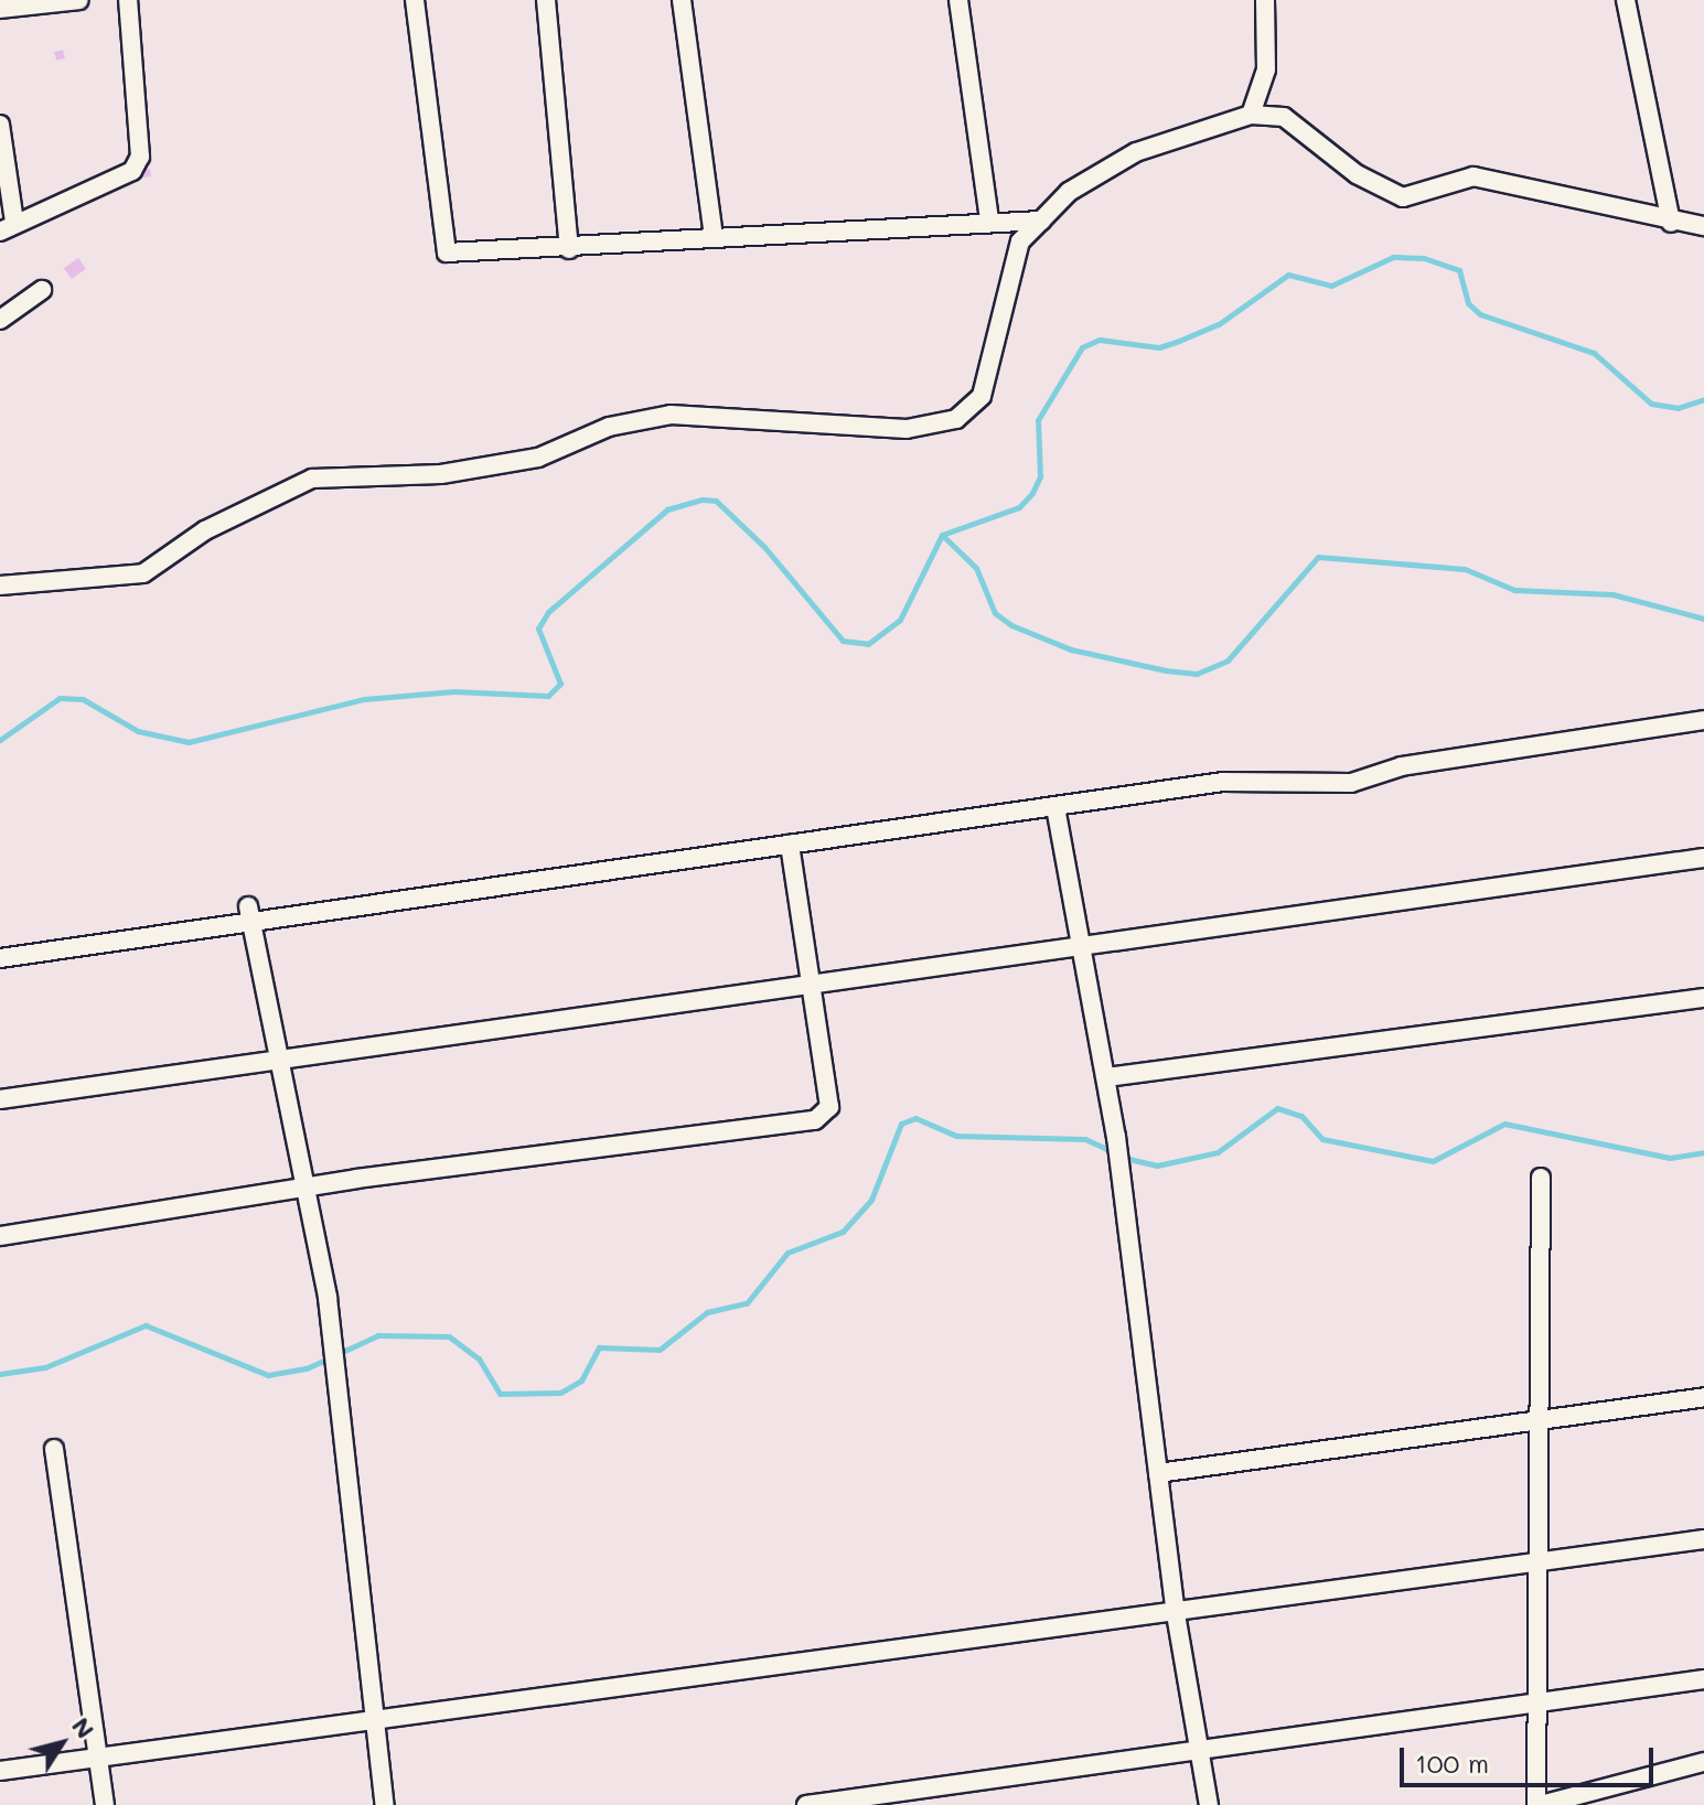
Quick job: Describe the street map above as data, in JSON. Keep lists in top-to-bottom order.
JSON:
{
  "scale_bar": "100 m",
  "north": "top right"
}
